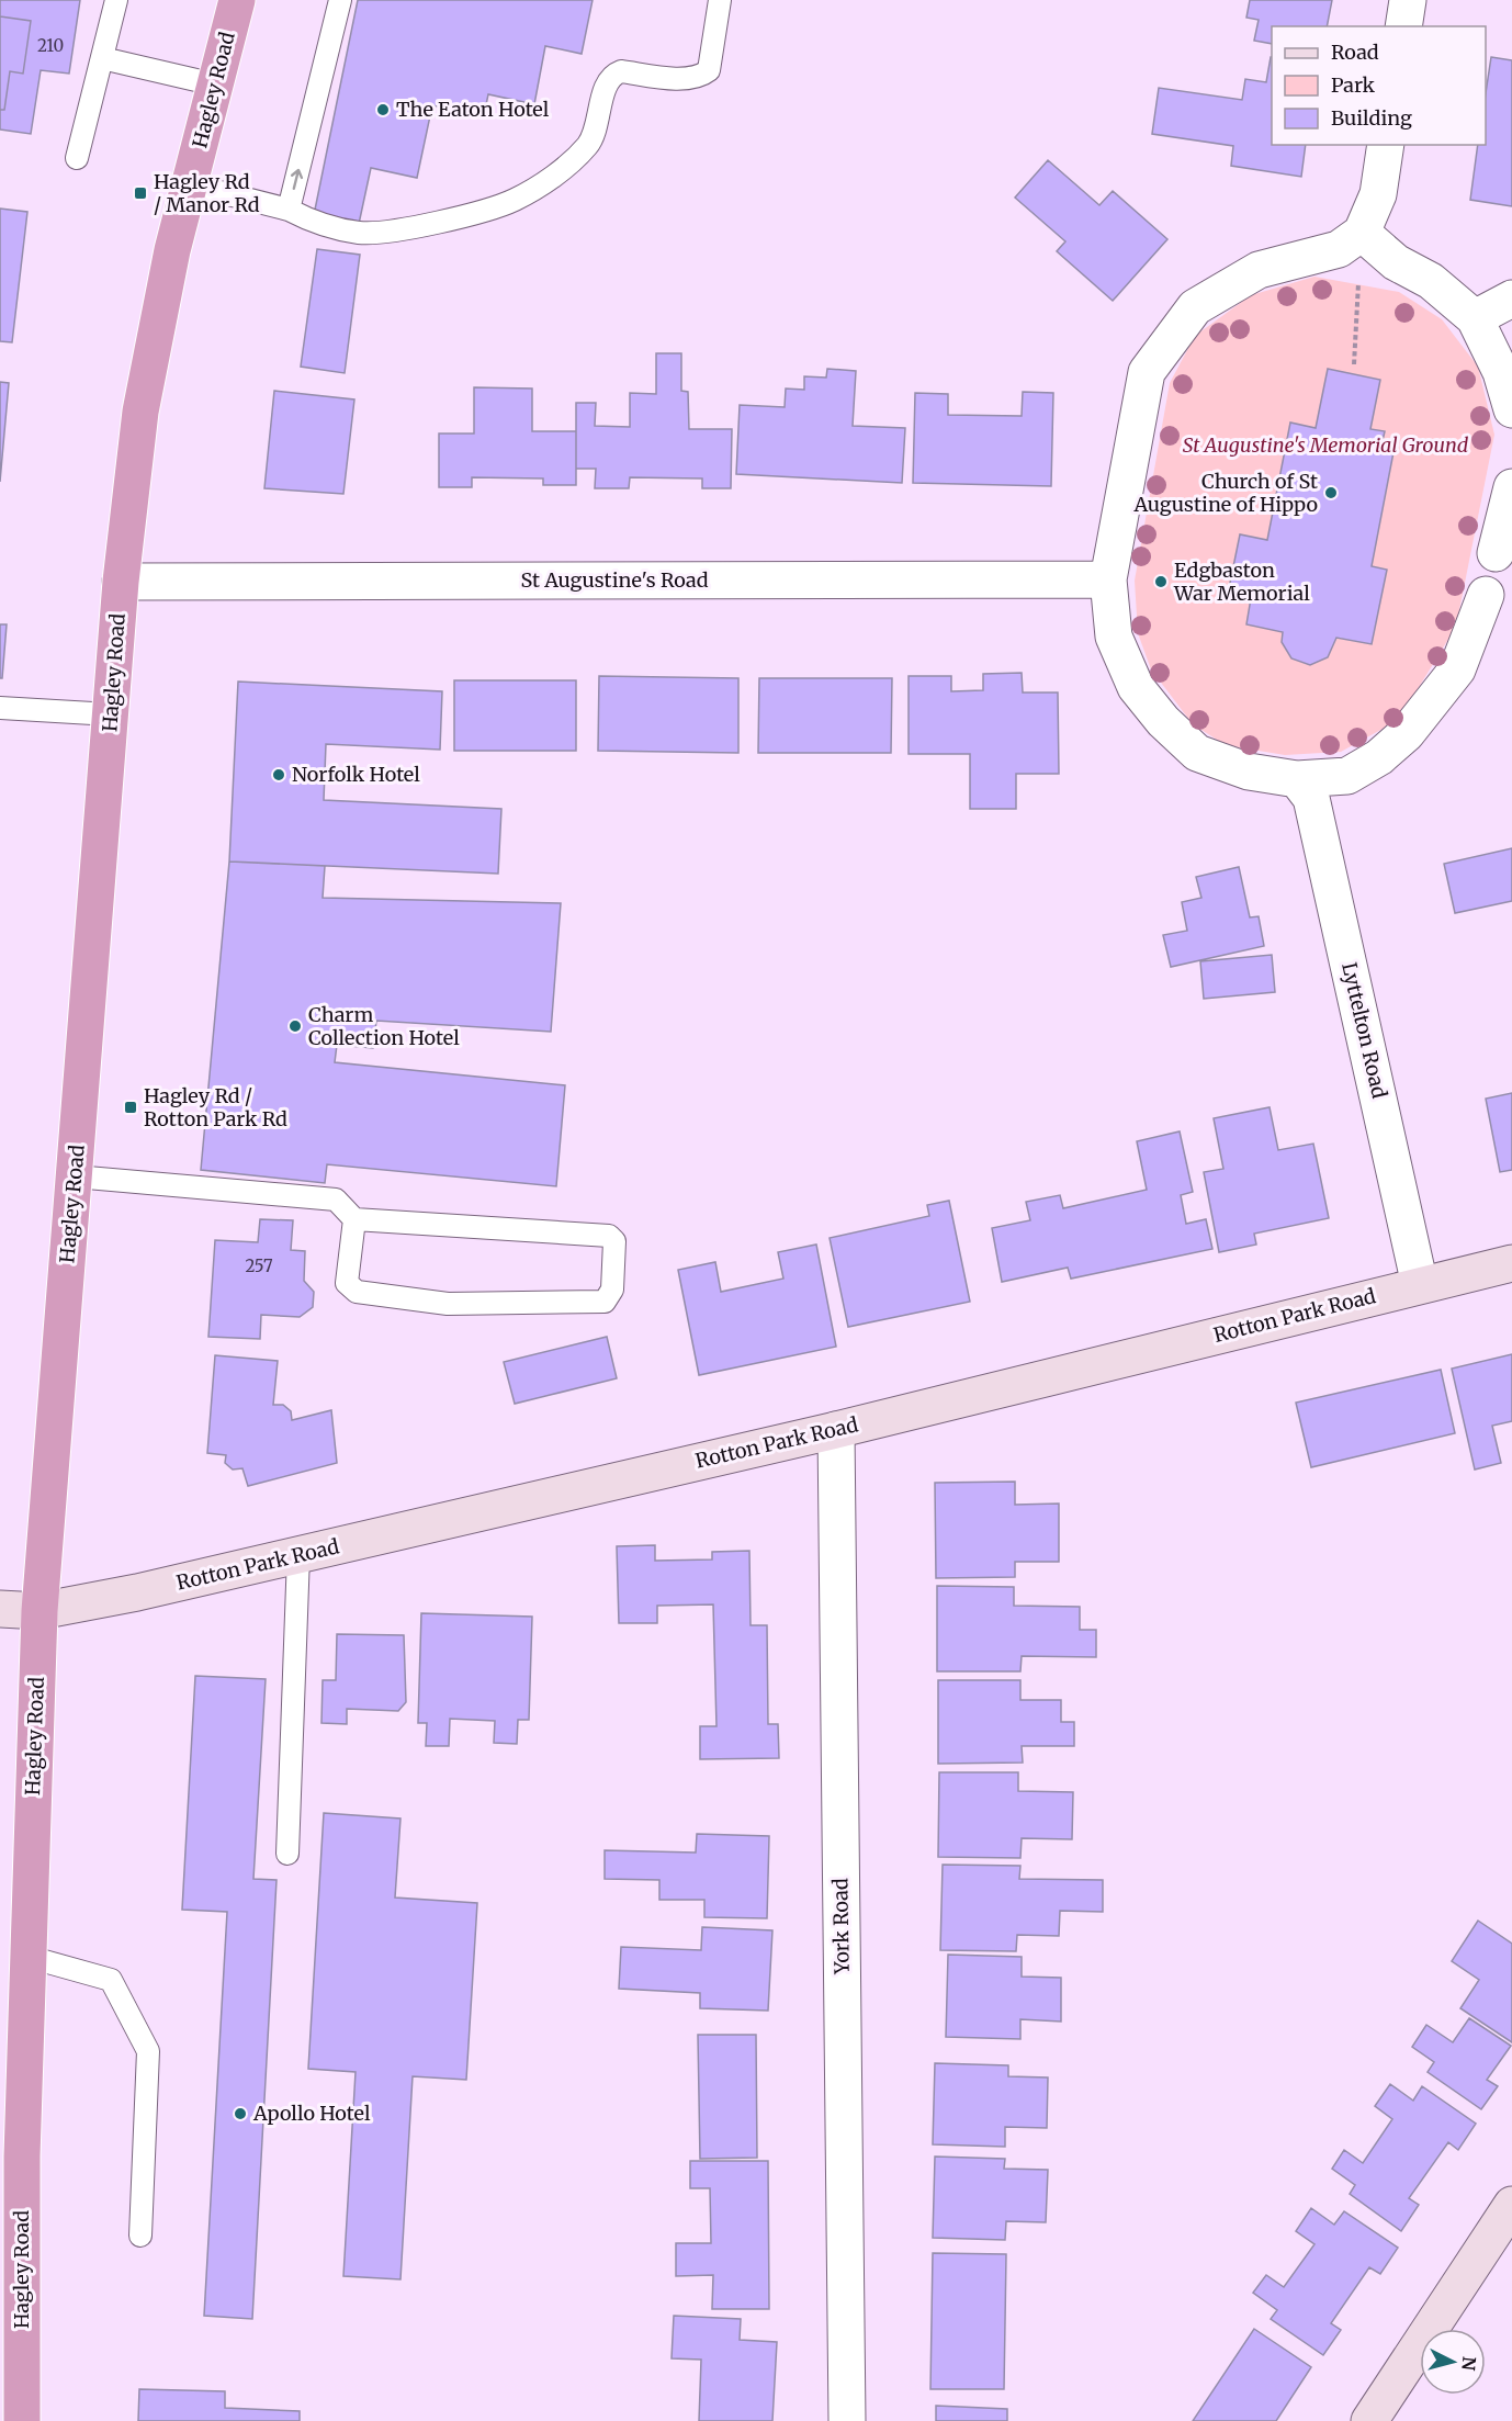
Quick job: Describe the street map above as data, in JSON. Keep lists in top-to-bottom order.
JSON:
{
  "streets": {
    "highway": ["Hagley Road"],
    "main road": ["Rotton Park Road"],
    "street": ["St Augustine's Road", "Lyttelton Road", "York Road"]
  },
  "crossings": [
    ["Hagley Road", "St Augustine's Road"],
    ["Hagley Road", "Rotton Park Road"],
    ["Lyttelton Road", "Rotton Park Road"],
    ["Rotton Park Road", "York Road"]
  ],
  "parks": ["St Augustine's Memorial Ground"],
  "places": {
    "other": [
      "The Eaton Hotel",
      "Church of St Augustine of Hippo",
      "Edgbaston War Memorial",
      "Norfolk Hotel",
      "Charm Collection Hotel",
      "Apollo Hotel"
    ],
    "transit": ["Hagley Rd / Manor Rd", "Hagley Rd / Rotton Park Rd"]
  },
  "house_numbers": ["210", "257"],
  "legend": ["Road", "Park", "Building"],
  "north": "right"
}
